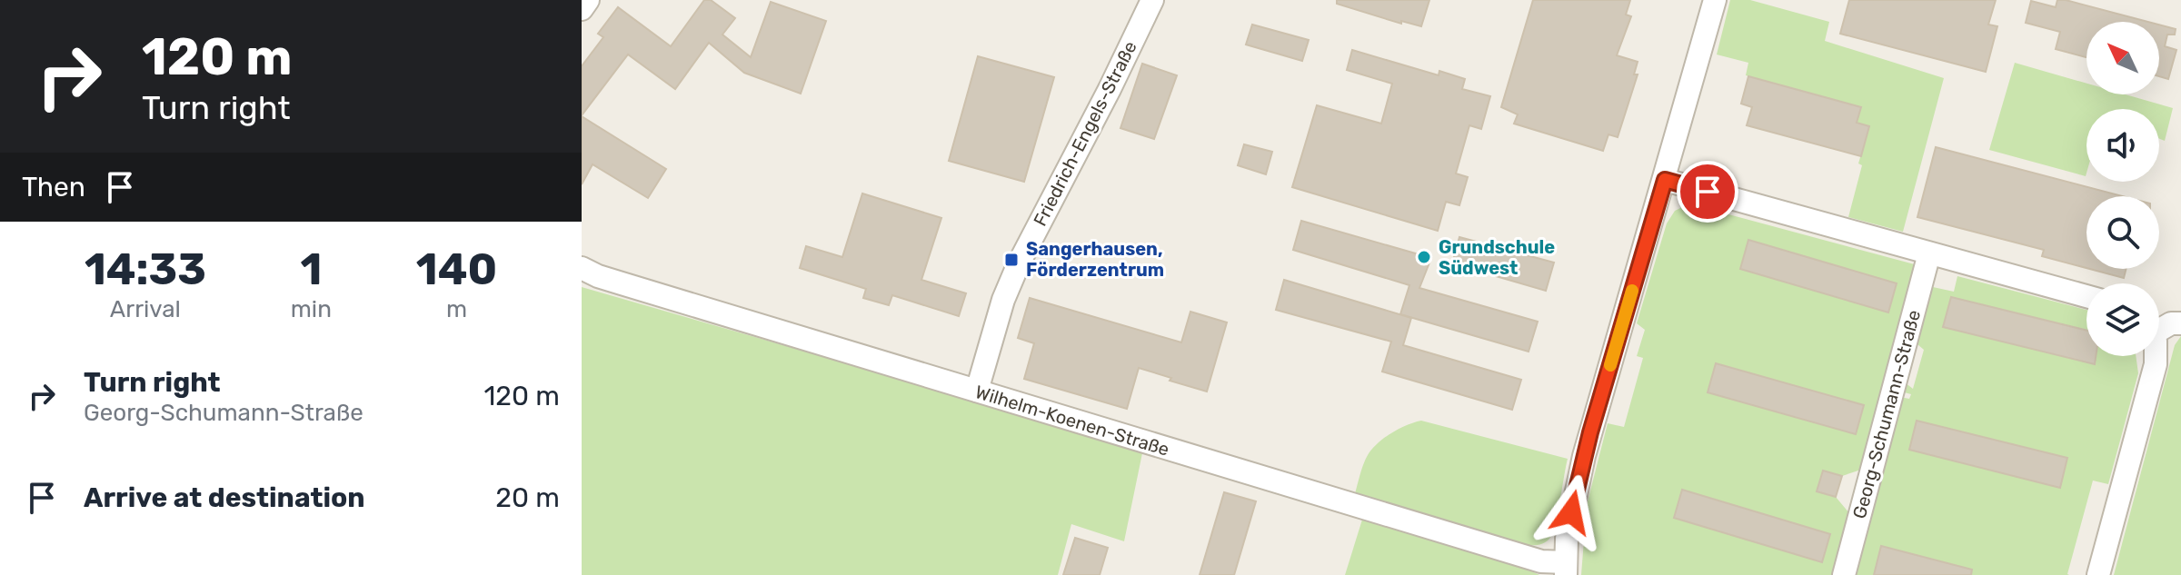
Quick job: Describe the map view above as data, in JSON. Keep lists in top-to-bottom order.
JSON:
{
  "streets": {
    "street": ["Friedrich-Engels-Straße", "Georg-Schumann-Straße", "Wilhelm-Koenen-Straße"]
  },
  "crossings": [
    ["Friedrich-Engels-Straße", "Wilhelm-Koenen-Straße"]
  ],
  "places": {
    "other": ["Grundschule Südwest"],
    "transit": ["Sangerhausen, Förderzentrum"]
  },
  "north": "top left",
  "page": {
    "turn": ["120 m", "Turn right"],
    "then": "Then",
    "eta": [
      "14:33",
      "Arrival",
      "1",
      "min",
      "140",
      "m"
    ],
    "list": [
      {
        "name": "Turn right",
        "note": "Georg-Schumann-Straße",
        "value": "120 m"
      },
      {
        "name": "Arrive at destination",
        "value": "20 m"
      }
    ]
  }
}
